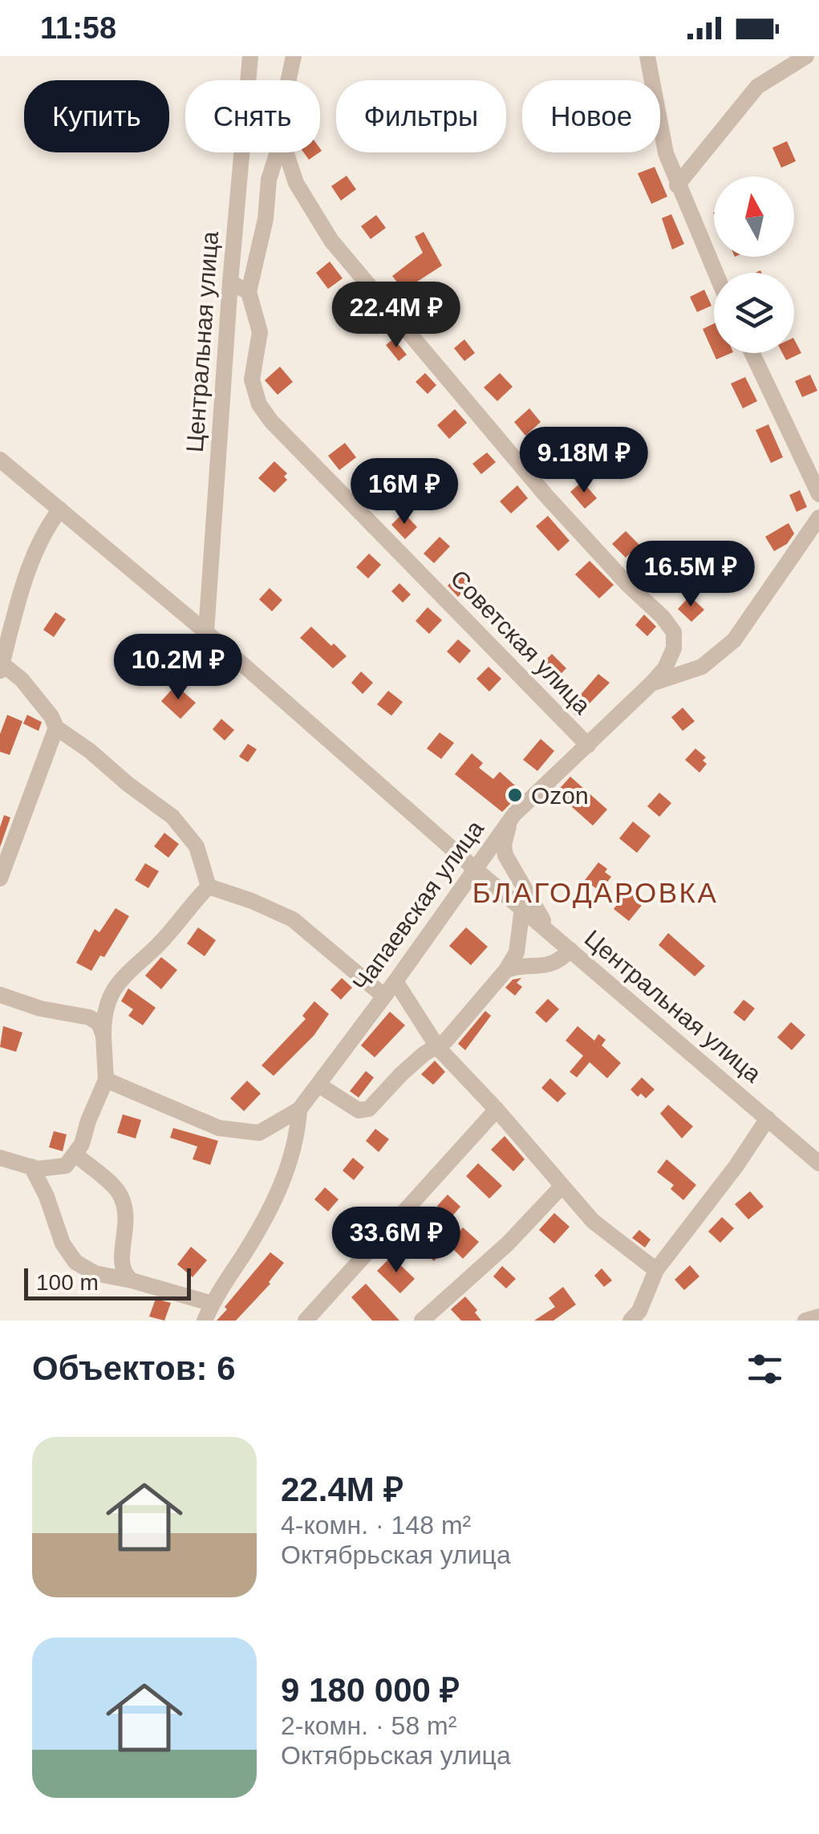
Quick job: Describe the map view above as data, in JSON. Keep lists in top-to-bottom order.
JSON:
{
  "streets": {
    "street": ["Центральная улица", "Советская улица", "Чапаевская улица"]
  },
  "crossings": [
    ["Центральная улица", "Чапаевская улица"],
    ["Советская улица", "Чапаевская улица"]
  ],
  "districts": ["БЛАГОДАРОВКА"],
  "places": ["Ozon"],
  "scale_bar": "100 m",
  "north": "top",
  "page": {
    "status": "11:58",
    "chip": [
      "Купить",
      "Снять",
      "Фильтры",
      "Новое"
    ],
    "price": [
      "22.4M ₽",
      "9.18M ₽",
      "16M ₽",
      "16.5M ₽",
      "10.2M ₽",
      "33.6M ₽"
    ],
    "scale": "100 m",
    "heading": "Объектов: 6",
    "list": [
      {
        "name": "22.4M ₽",
        "note": "4-комн. · 148 m² · Октябрьская улица"
      },
      {
        "name": "9 180 000 ₽",
        "note": "2-комн. · 58 m² · Октябрьская улица"
      }
    ]
  }
}
